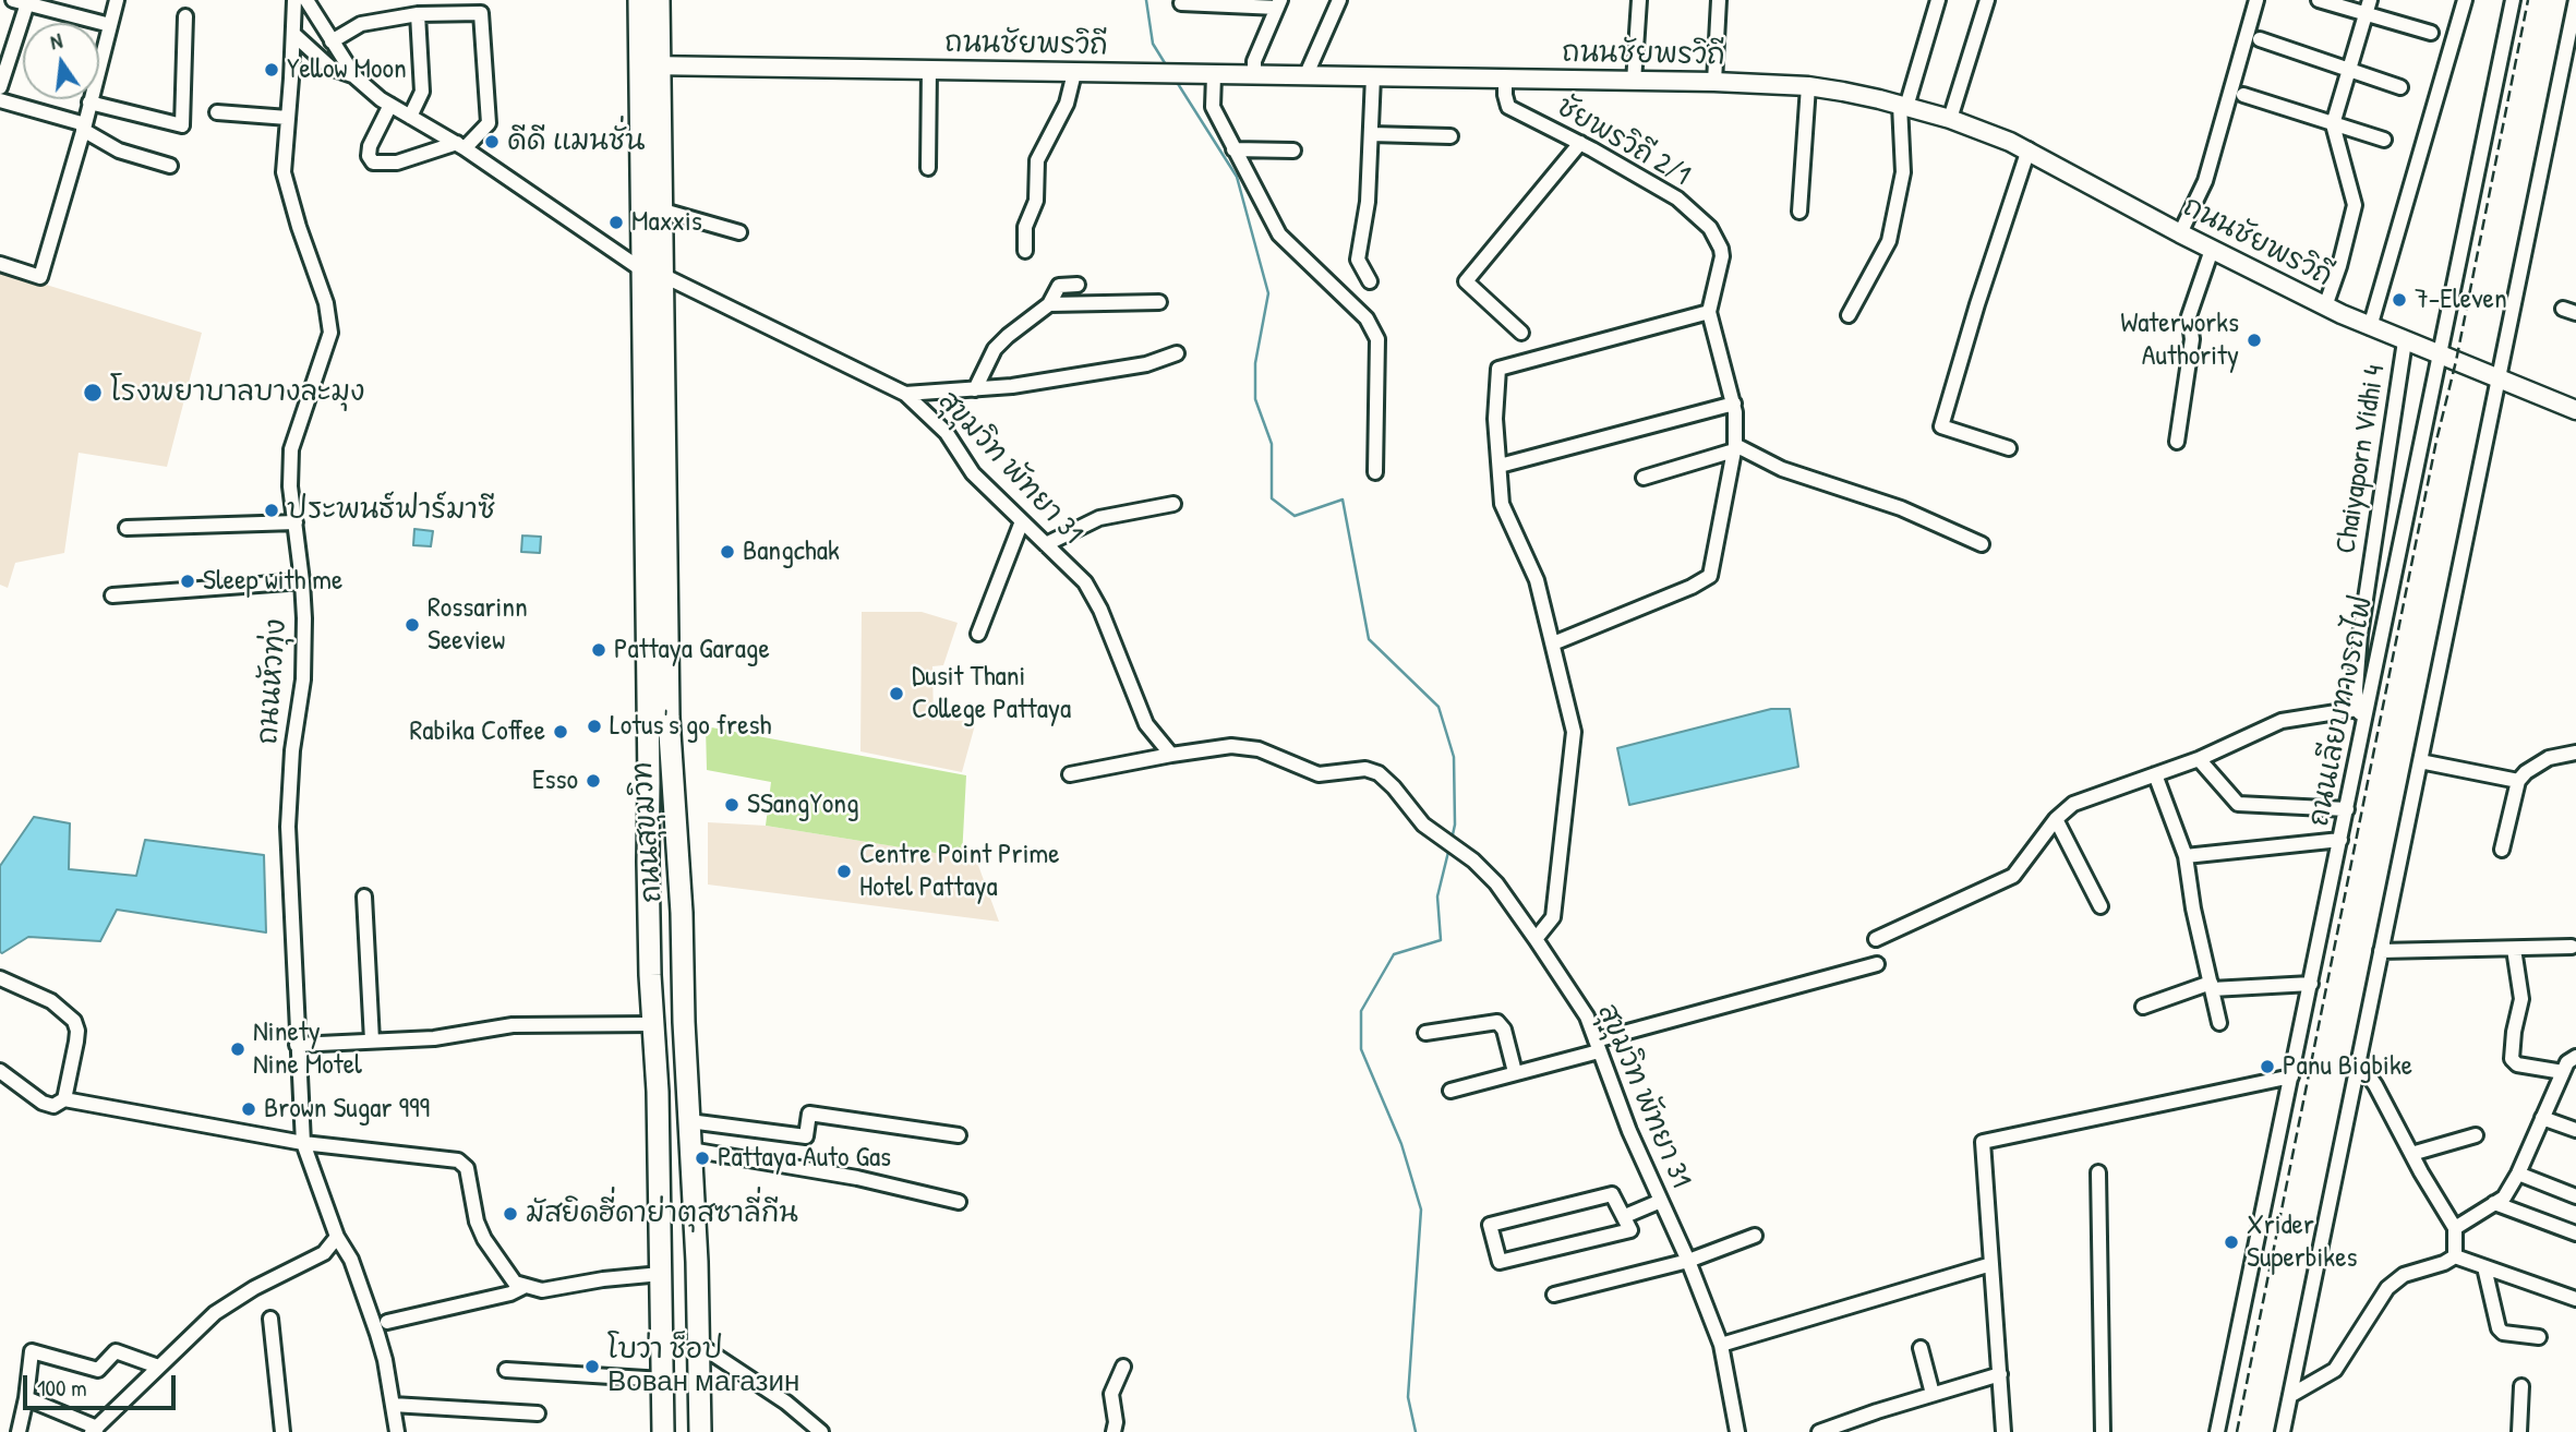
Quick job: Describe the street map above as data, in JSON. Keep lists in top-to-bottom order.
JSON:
{
  "streets": {
    "highway": ["ถนนสุขุมวิท"],
    "main road": ["ถนนชัยพรวิถี"],
    "street": [
      "ชัยพรวิถี 2/1",
      "Chaiyaporn Vidhi 4",
      "สุขุมวิท พัทยา 31",
      "ถนนหัวทุ่ง",
      "ถนนเลียบทางรถไฟ"
    ]
  },
  "crossings": [
    ["ถนนชัยพรวิถี", "ชัยพรวิถี 2/1"],
    ["ถนนชัยพรวิถี", "Chaiyaporn Vidhi 4"],
    ["ถนนชัยพรวิถี", "ถนนเลียบทางรถไฟ"],
    ["ถนนชัยพรวิถี", "ถนนสุขุมวิท"],
    ["Chaiyaporn Vidhi 4", "ถนนเลียบทางรถไฟ"],
    ["สุขุมวิท พัทยา 31", "ถนนสุขุมวิท"]
  ],
  "places": [
    "Yellow Moon",
    "ดีดี แมนชั่น",
    "Maxxis",
    "7-Eleven",
    "Waterworks Authority",
    "โรงพยาบาลบางละมุง",
    "ประพนธ์ฟาร์มาซี",
    "Bangchak",
    "Sleep with me",
    "Rossarinn Seeview",
    "Pattaya Garage",
    "Dusit Thani College Pattaya",
    "Lotus's go fresh",
    "Rabika Coffee",
    "Esso",
    "SSangYong",
    "Centre Point Prime Hotel Pattaya",
    "Ninety Nine Motel",
    "Panu Bigbike",
    "Brown Sugar 999",
    "Pattaya Auto Gas",
    "มัสยิดฮี่ดาย่าตุสซาลี่กีน",
    "Xrider Superbikes",
    "โบว่า ช็อป Вован магазин"
  ],
  "scale_bar": "100 m",
  "north": "top"
}
